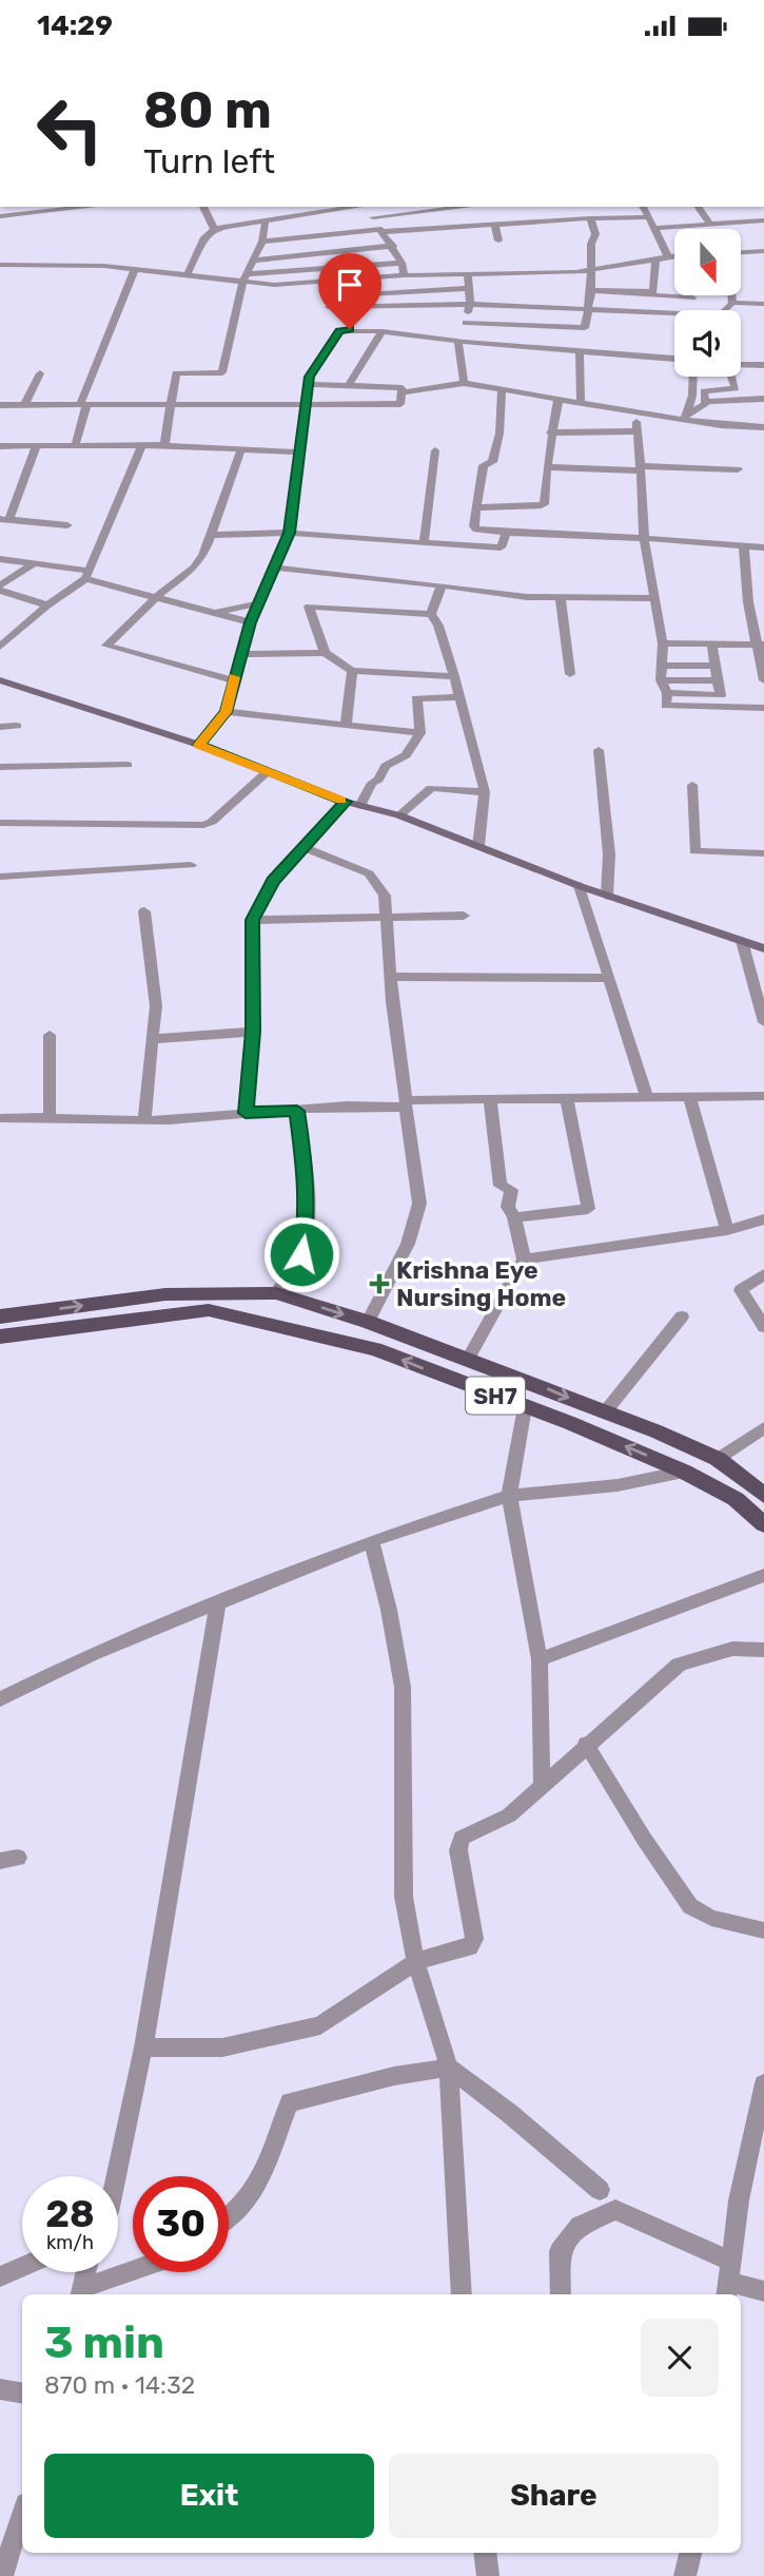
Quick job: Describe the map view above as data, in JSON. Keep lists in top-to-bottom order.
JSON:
{
  "streets": {
    "main road": ["SH7"]
  },
  "places": {
    "health": ["Krishna Eye Nursing Home"]
  },
  "north": "bottom",
  "page": {
    "status": "14:29",
    "turn": ["80 m", "Turn left"],
    "speed": "28 km/h",
    "limit": "30",
    "heading": ["3 min", "870 m · 14:32"],
    "buttons": ["Exit", "Share"]
  }
}
